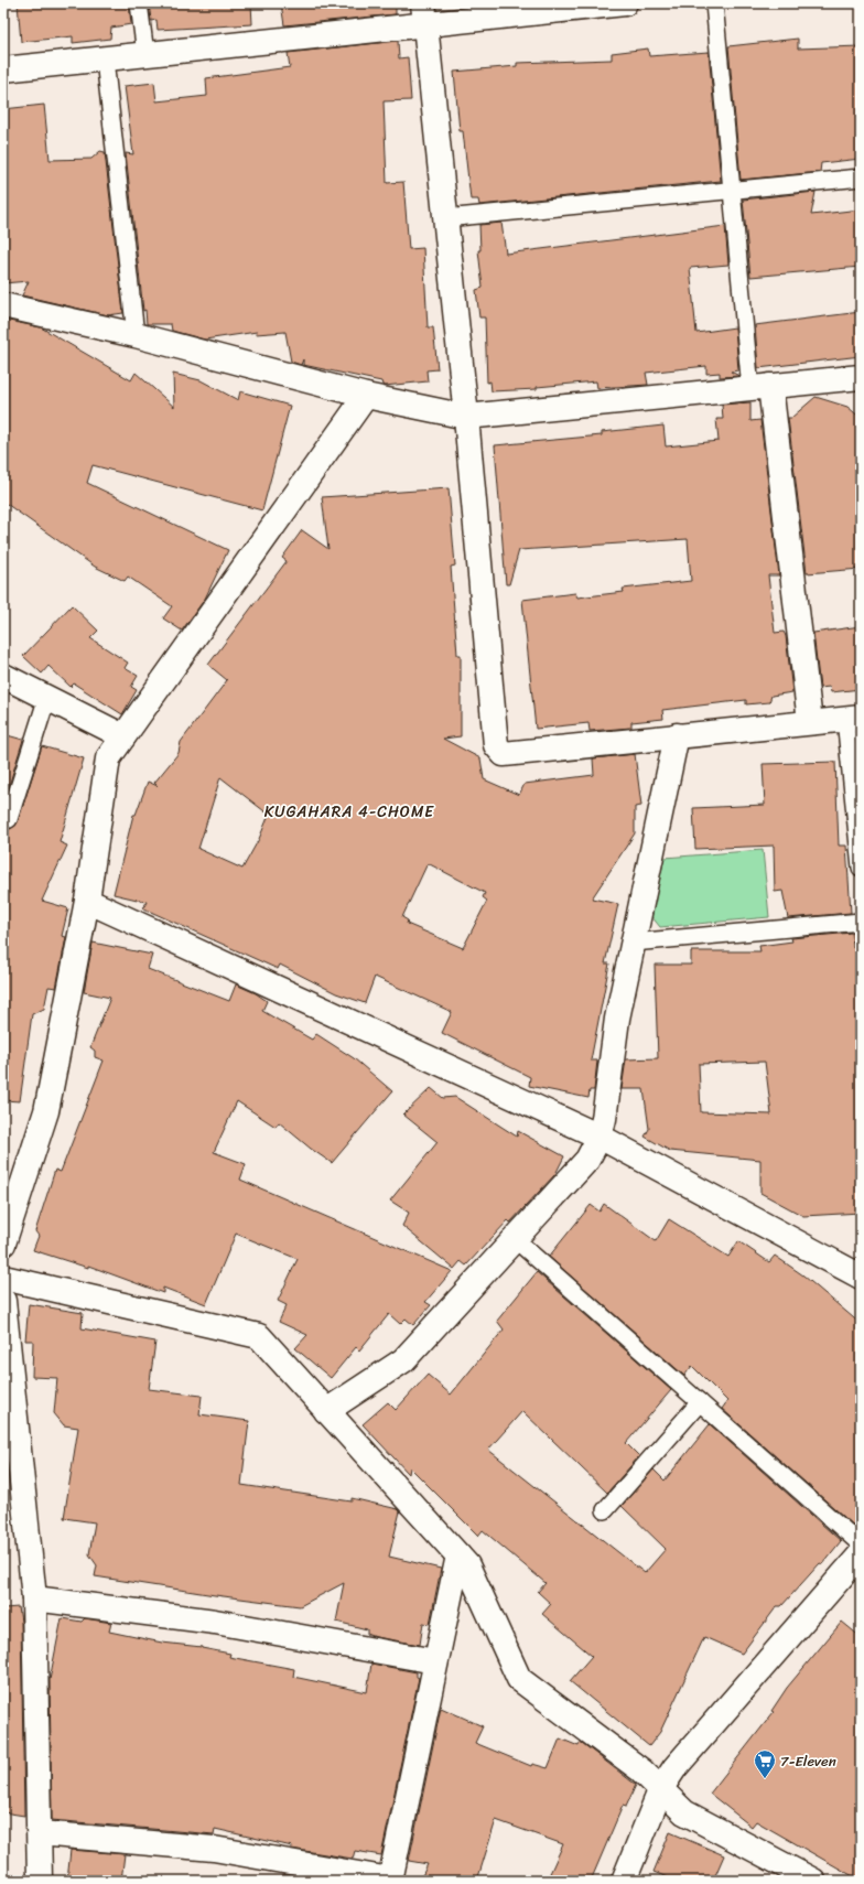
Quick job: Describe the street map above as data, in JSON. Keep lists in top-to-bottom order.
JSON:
{
  "districts": ["KUGAHARA 4-CHOME"],
  "places": {
    "supermarket": ["7-Eleven"]
  }
}
